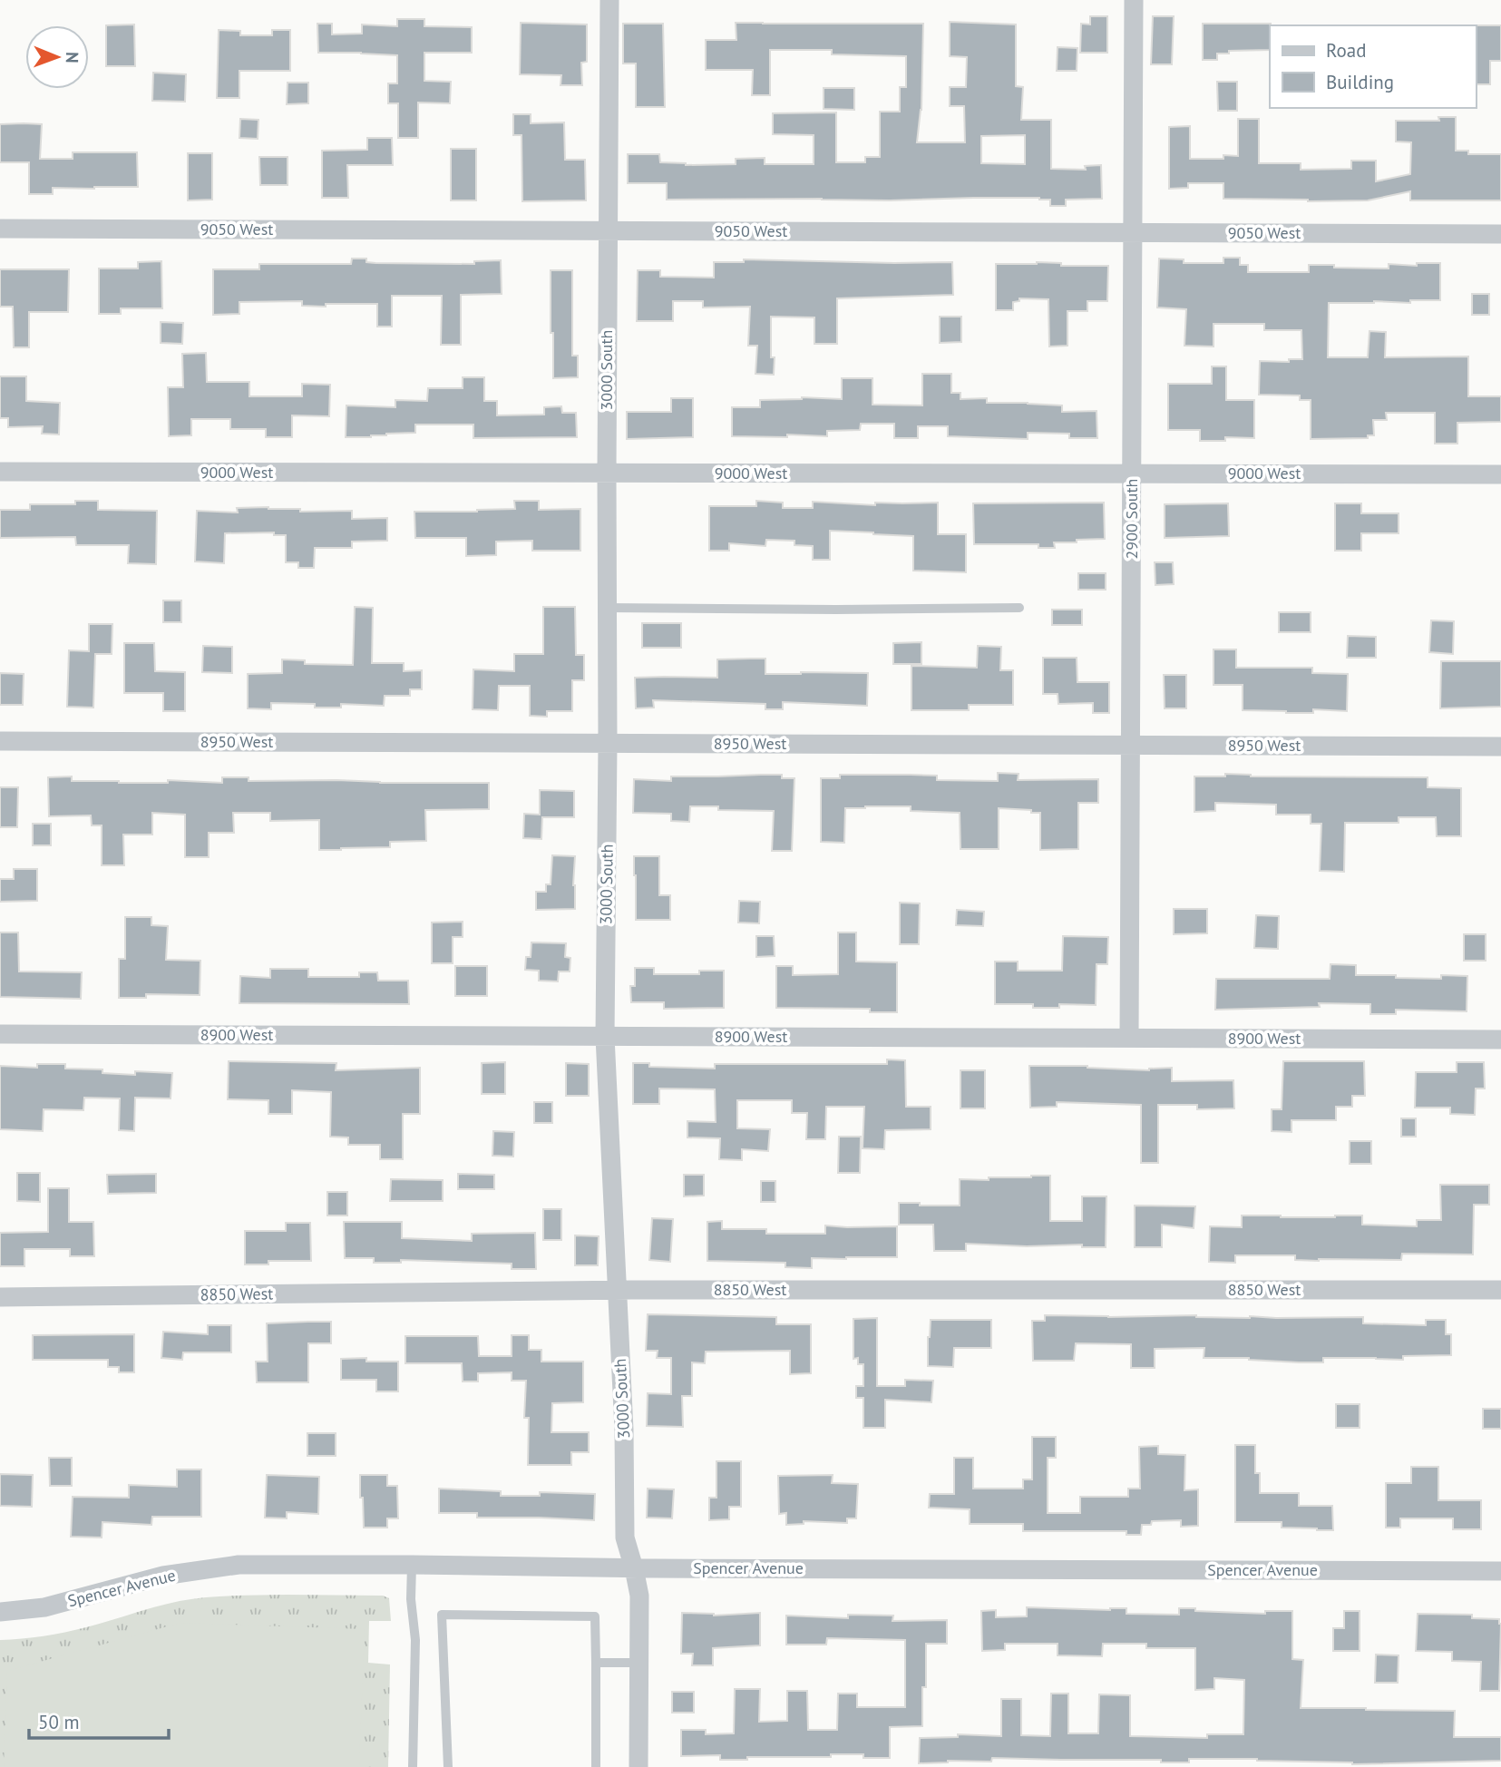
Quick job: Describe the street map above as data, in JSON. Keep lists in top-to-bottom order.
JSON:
{
  "streets": {
    "street": [
      "9050 West",
      "3000 South",
      "9000 West",
      "2900 South",
      "8950 West",
      "8900 West",
      "8850 West",
      "Spencer Avenue"
    ]
  },
  "crossings": [
    ["9050 West", "3000 South"],
    ["9050 West", "2900 South"],
    ["3000 South", "9000 West"],
    ["3000 South", "8950 West"],
    ["3000 South", "8900 West"],
    ["3000 South", "8850 West"],
    ["3000 South", "Spencer Avenue"],
    ["9000 West", "2900 South"],
    ["2900 South", "8950 West"],
    ["2900 South", "8900 West"]
  ],
  "legend": ["Road", "Building"],
  "scale_bar": "50 m",
  "north": "right"
}
